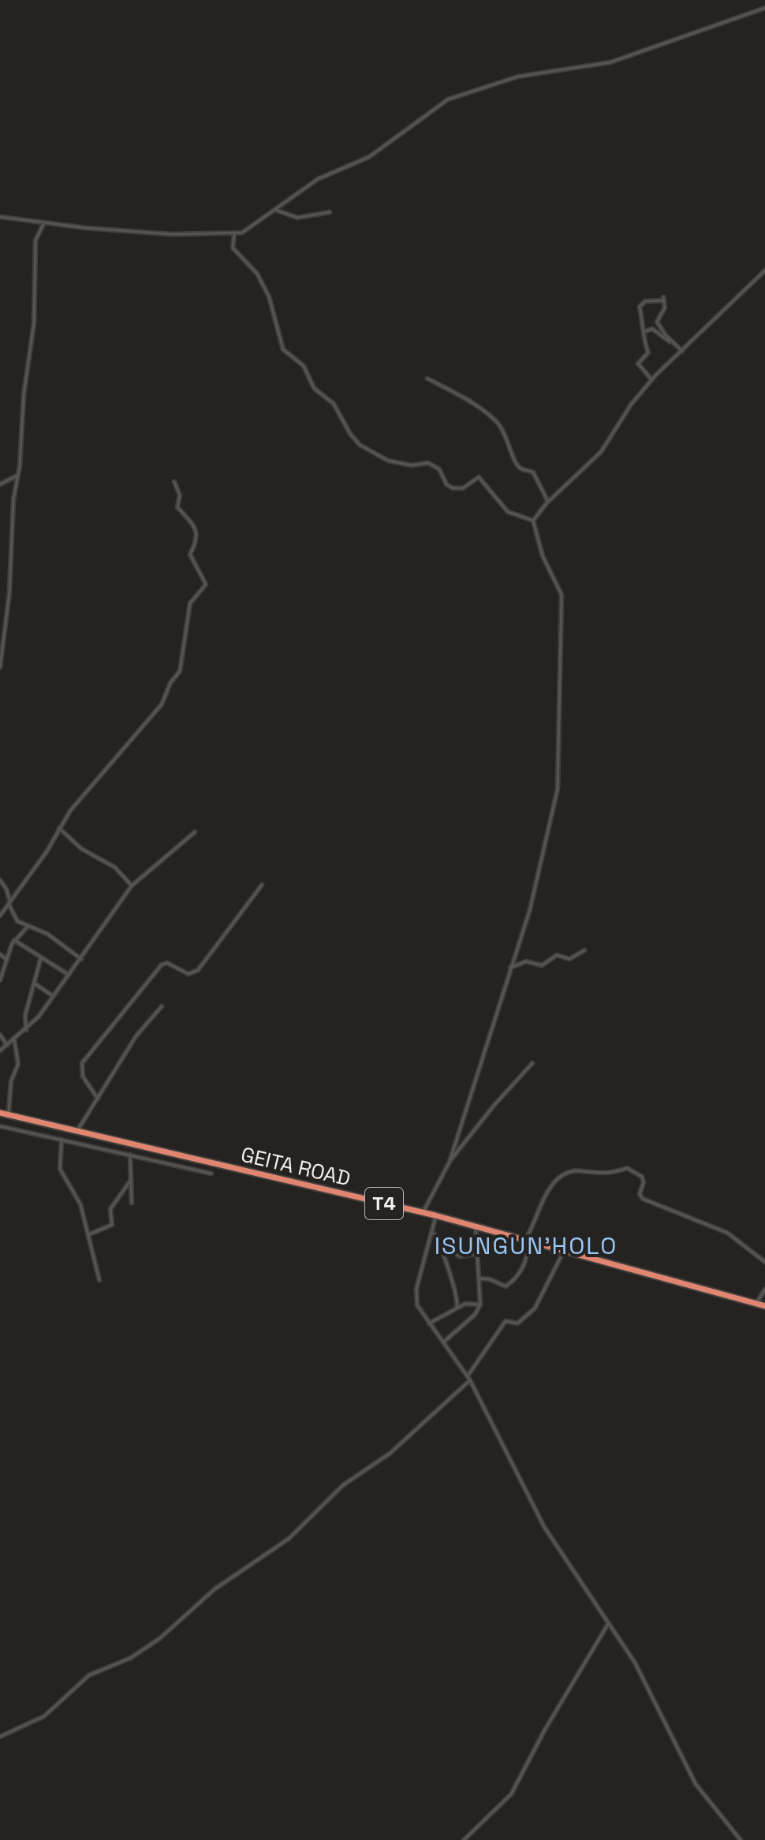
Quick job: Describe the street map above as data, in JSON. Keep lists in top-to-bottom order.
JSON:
{
  "streets": {
    "highway": ["GEITA ROAD", "T4"]
  },
  "districts": ["ISUNGUN'HOLO"]
}
